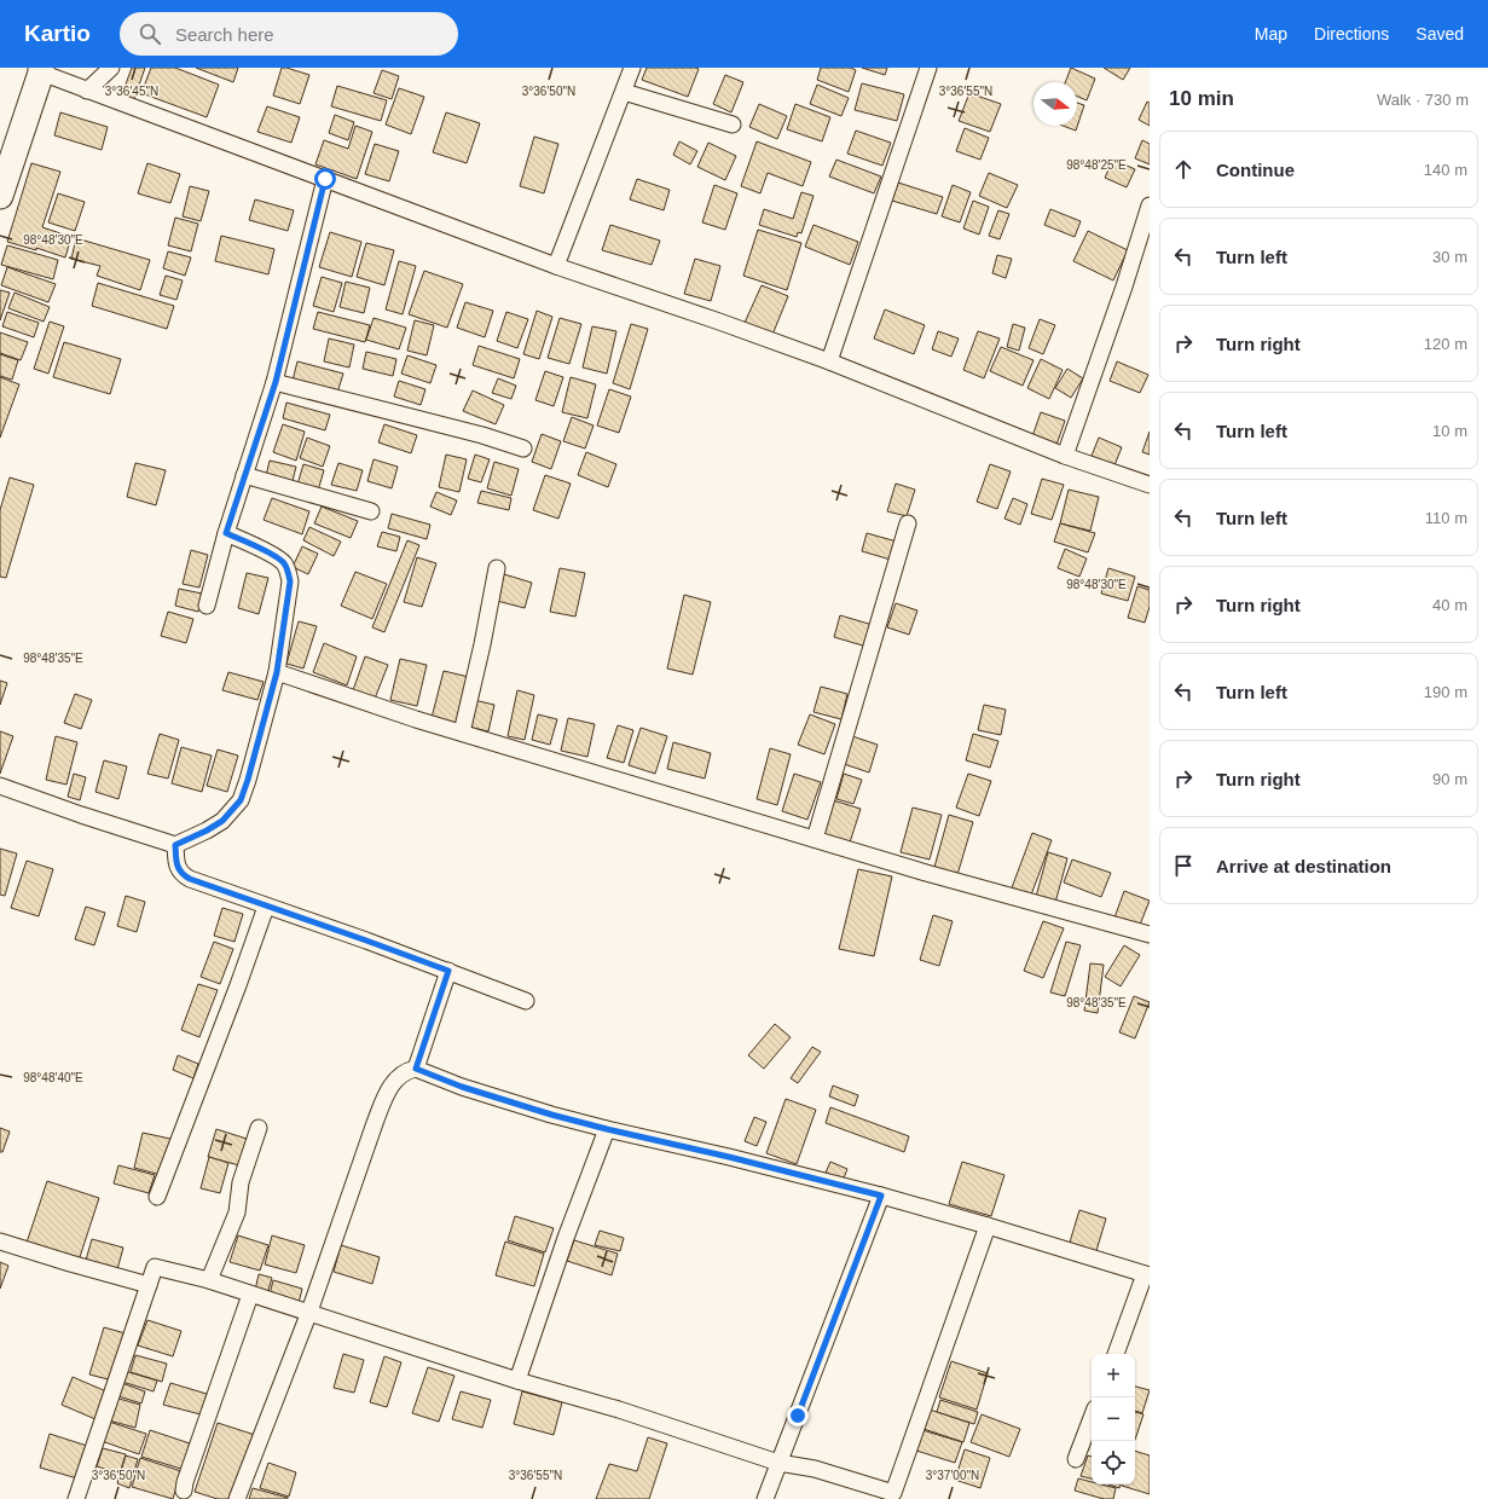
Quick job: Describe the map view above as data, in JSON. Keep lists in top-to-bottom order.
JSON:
{
  "north": "right",
  "page": {
    "header": "Kartio",
    "search": "Search here",
    "nav": ["Map", "Directions", "Saved"],
    "heading": ["10 min", "Walk · 730 m"],
    "list": [
      ["Continue", "140 m"],
      ["Turn left", "30 m"],
      ["Turn right", "120 m"],
      ["Turn left", "10 m"],
      ["Turn left", "110 m"],
      ["Turn right", "40 m"],
      ["Turn left", "190 m"],
      ["Turn right", "90 m"],
      "Arrive at destination"
    ],
    "map_buttons": ["+", "−"]
  },
  "coordinates": [
    "3°36'45\"N",
    "3°36'50\"N",
    "3°36'55\"N",
    "98°48'25\"E",
    "98°48'30\"E",
    "98°48'35\"E",
    "98°48'40\"E",
    "3°37'00\"N"
  ]
}
